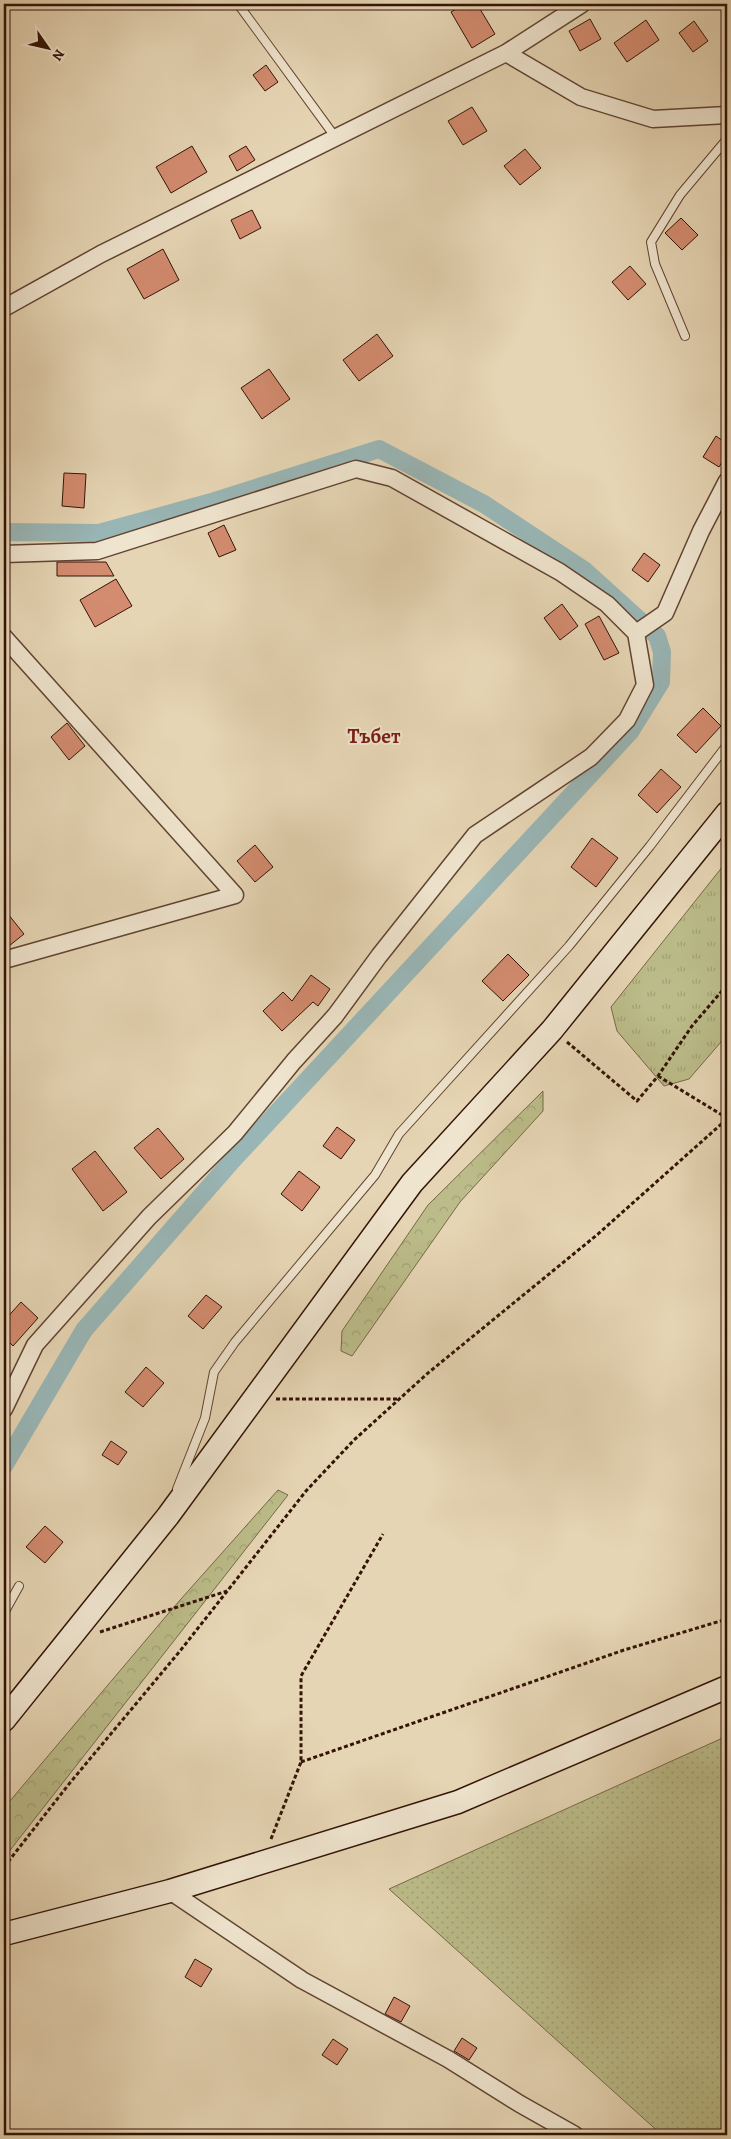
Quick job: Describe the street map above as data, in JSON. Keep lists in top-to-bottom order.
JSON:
{
  "districts": ["Тъбет"],
  "north": "bottom right"
}
